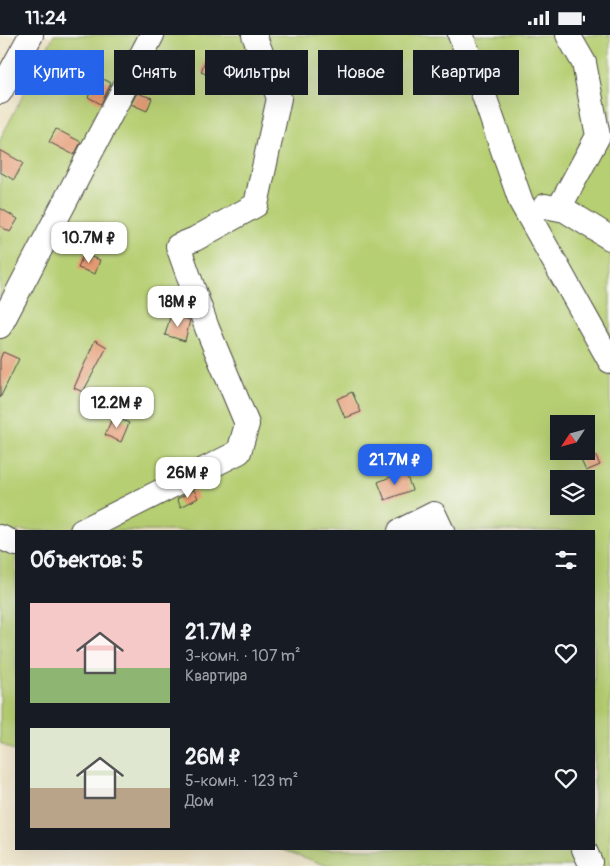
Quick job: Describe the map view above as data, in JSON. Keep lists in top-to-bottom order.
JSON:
{
  "north": "bottom left",
  "page": {
    "status": "11:24",
    "chip": [
      "Купить",
      "Снять",
      "Фильтры",
      "Новое",
      "Квартира"
    ],
    "price": [
      "10.7M ₽",
      "18M ₽",
      "12.2M ₽",
      "21.7M ₽",
      "26M ₽"
    ],
    "heading": "Объектов: 5",
    "list": [
      {
        "name": "21.7M ₽",
        "note": "3-комн. · 107 m² · Квартира"
      },
      {
        "name": "26M ₽",
        "note": "5-комн. · 123 m² · Дом"
      }
    ]
  }
}
